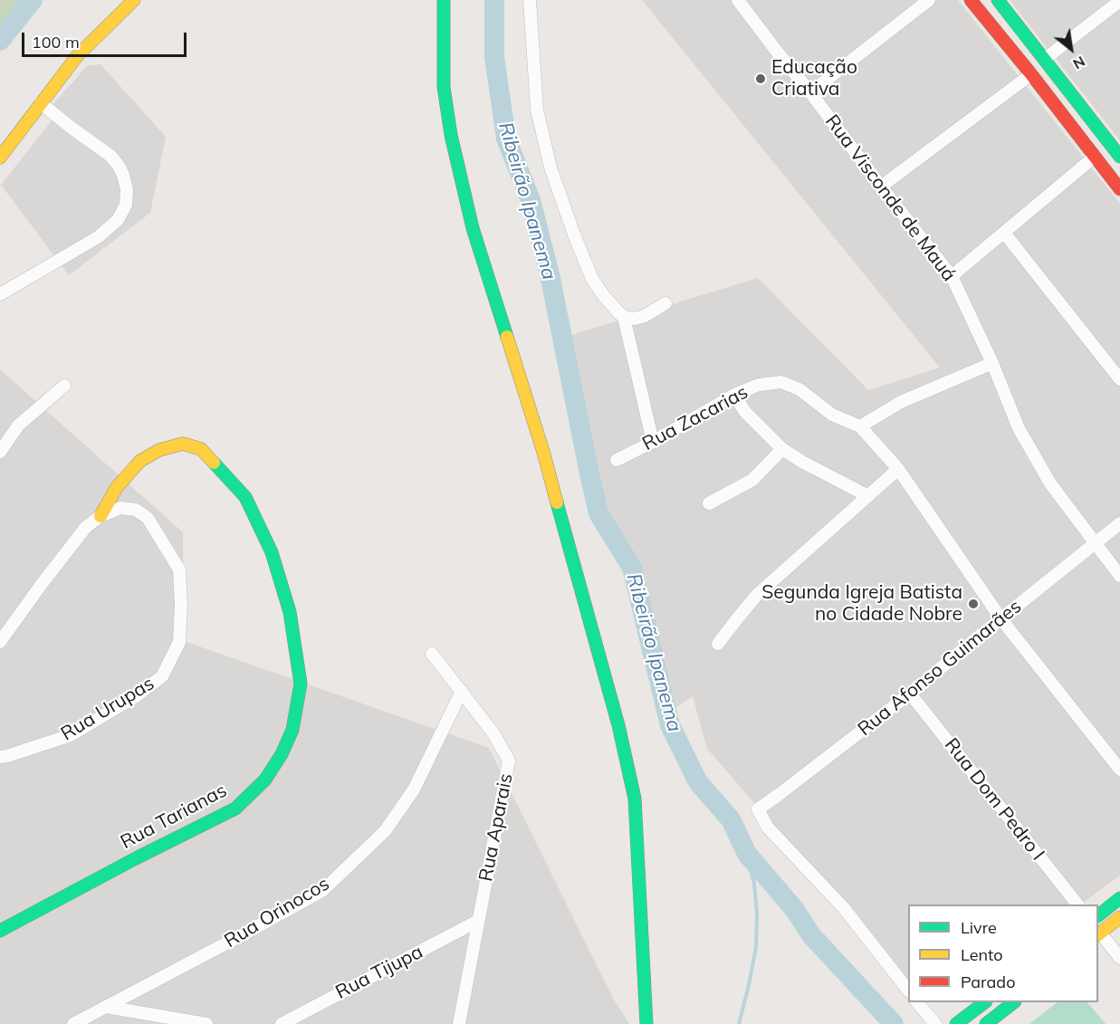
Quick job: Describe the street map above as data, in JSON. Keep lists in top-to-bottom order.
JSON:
{
  "streets": {
    "main road": ["Rua Tarianas"],
    "street": [
      "Rua Visconde de Mauá",
      "Rua Zacarias",
      "Rua Afonso Guimarães",
      "Rua Urupas",
      "Rua Dom Pedro I",
      "Rua Aparais",
      "Rua Orinocos",
      "Rua Tijupa"
    ]
  },
  "crossings": [
    ["Rua Visconde de Mauá", "Rua Afonso Guimarães"],
    ["Rua Afonso Guimarães", "Rua Dom Pedro I"],
    ["Rua Urupas", "Rua Tarianas"],
    ["Rua Aparais", "Rua Orinocos"],
    ["Rua Aparais", "Rua Tijupa"]
  ],
  "water": ["Ribeirão Ipanema"],
  "places": ["Educação Criativa", "Segunda Igreja Batista no Cidade Nobre"],
  "legend": ["Livre", "Lento", "Parado"],
  "scale_bar": "100 m",
  "north": "bottom right"
}
